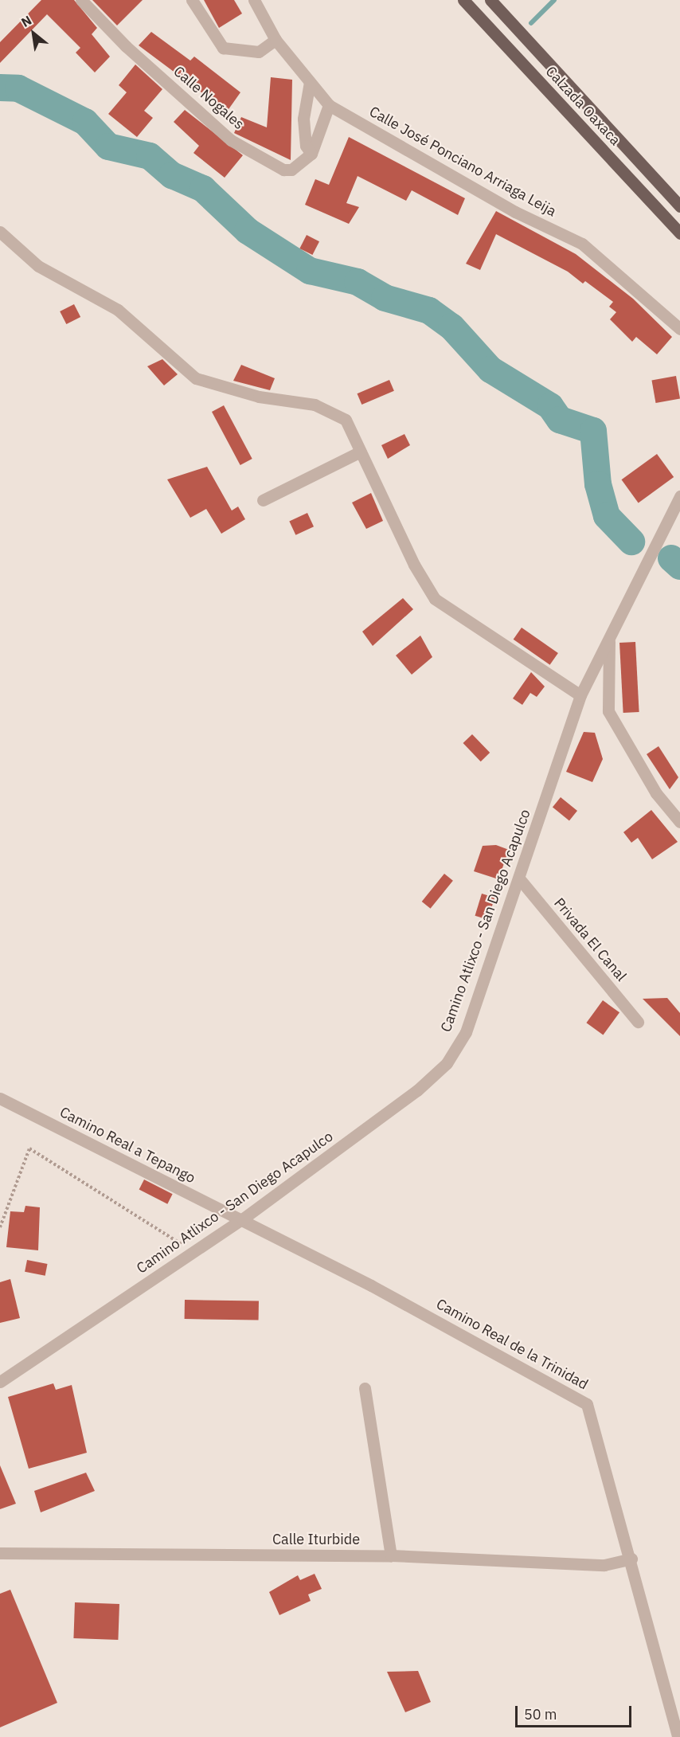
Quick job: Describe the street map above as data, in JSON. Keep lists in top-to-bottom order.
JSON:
{
  "streets": {
    "main road": ["Calzada Oaxaca"],
    "street": [
      "Calle Nogales",
      "Calle José Ponciano Arriaga Leija",
      "Camino Atlixco - San Diego Acapulco",
      "Privada El Canal",
      "Camino Real a Tepango",
      "Camino Real de la Trinidad",
      "Calle Iturbide"
    ]
  },
  "crossings": [
    ["Camino Atlixco - San Diego Acapulco", "Privada El Canal"],
    ["Camino Atlixco - San Diego Acapulco", "Camino Real a Tepango"],
    ["Camino Atlixco - San Diego Acapulco", "Camino Real de la Trinidad"],
    ["Camino Real a Tepango", "Camino Real de la Trinidad"],
    ["Camino Real de la Trinidad", "Calle Iturbide"]
  ],
  "scale_bar": "50 m",
  "north": "top left"
}
